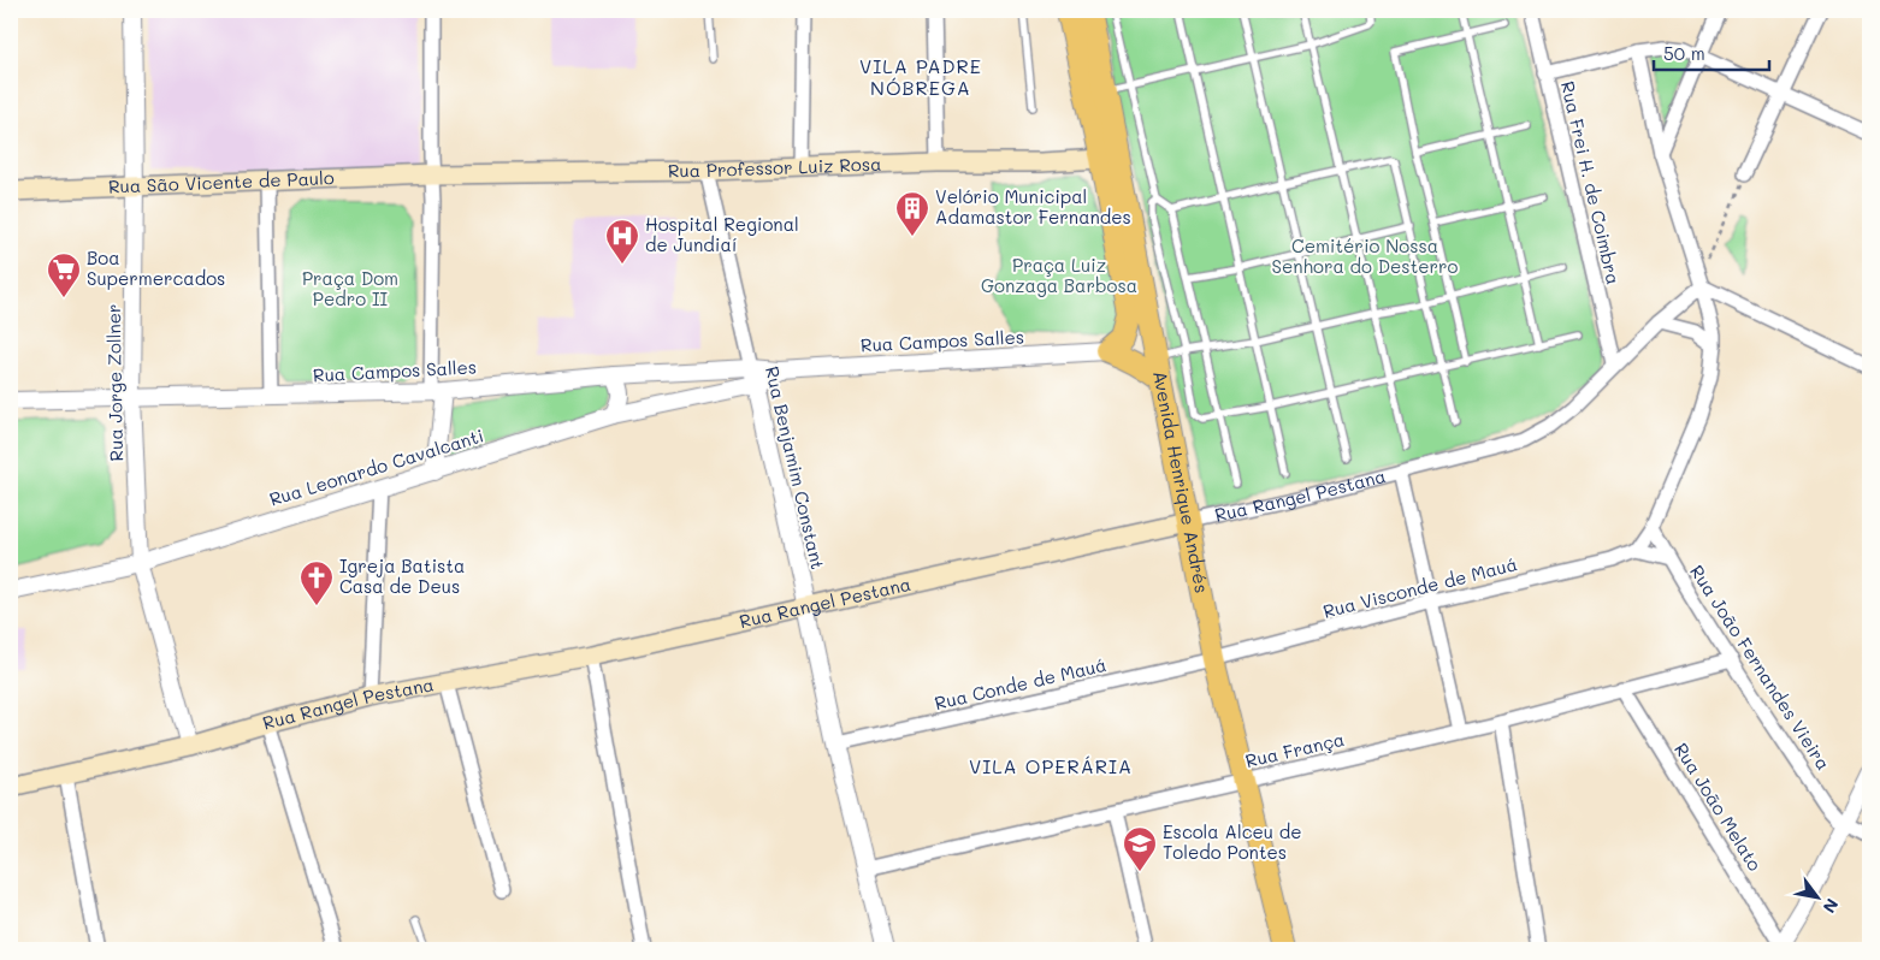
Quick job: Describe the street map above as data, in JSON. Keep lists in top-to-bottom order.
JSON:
{
  "streets": {
    "main road": [
      "Rua Professor Luiz Rosa",
      "Rua São Vicente de Paulo",
      "Avenida Henrique Andrés",
      "Rua Rangel Pestana"
    ],
    "street": [
      "Rua Frei H. de Coimbra",
      "Rua Campos Salles",
      "Rua Jorge Zollner",
      "Rua Leonardo Cavalcanti",
      "Rua Benjamim Constant",
      "Rua Visconde de Mauá",
      "Rua João Fernandes Vieira",
      "Rua Conde de Mauá",
      "Rua França",
      "Rua João Melato"
    ]
  },
  "crossings": [
    ["Rua Professor Luiz Rosa", "Rua São Vicente de Paulo"],
    ["Rua Professor Luiz Rosa", "Rua Benjamim Constant"],
    ["Rua Professor Luiz Rosa", "Avenida Henrique Andrés"],
    ["Rua Frei H. de Coimbra", "Rua Rangel Pestana"],
    ["Rua São Vicente de Paulo", "Rua Jorge Zollner"],
    ["Rua Campos Salles", "Rua Jorge Zollner"],
    ["Rua Campos Salles", "Rua Leonardo Cavalcanti"],
    ["Rua Campos Salles", "Rua Benjamim Constant"],
    ["Rua Campos Salles", "Avenida Henrique Andrés"],
    ["Rua Jorge Zollner", "Rua Leonardo Cavalcanti"],
    ["Rua Jorge Zollner", "Rua Rangel Pestana"],
    ["Rua Leonardo Cavalcanti", "Rua Benjamim Constant"],
    ["Rua Benjamim Constant", "Rua Rangel Pestana"],
    ["Rua Benjamim Constant", "Rua Conde de Mauá"],
    ["Rua Benjamim Constant", "Rua França"],
    ["Avenida Henrique Andrés", "Rua Rangel Pestana"],
    ["Avenida Henrique Andrés", "Rua Visconde de Mauá"],
    ["Avenida Henrique Andrés", "Rua Conde de Mauá"],
    ["Avenida Henrique Andrés", "Rua França"],
    ["Rua Visconde de Mauá", "Rua Conde de Mauá"],
    ["Rua João Fernandes Vieira", "Rua França"],
    ["Rua França", "Rua João Melato"]
  ],
  "districts": ["VILA PADRE NÓBREGA", "VILA OPERÁRIA"],
  "parks": ["Cemitério Nossa Senhora do Desterro", "Praça Luiz Gonzaga Barbosa", "Praça Dom Pedro II"],
  "places": {
    "building": ["Velório Municipal Adamastor Fernandes"],
    "hospital": ["Hospital Regional de Jundiaí"],
    "supermarket": ["Boa Supermercados"],
    "church": ["Igreja Batista Casa de Deus"],
    "school or university": ["Escola Alceu de Toledo Pontes"]
  },
  "scale_bar": "50 m",
  "north": "bottom right"
}
